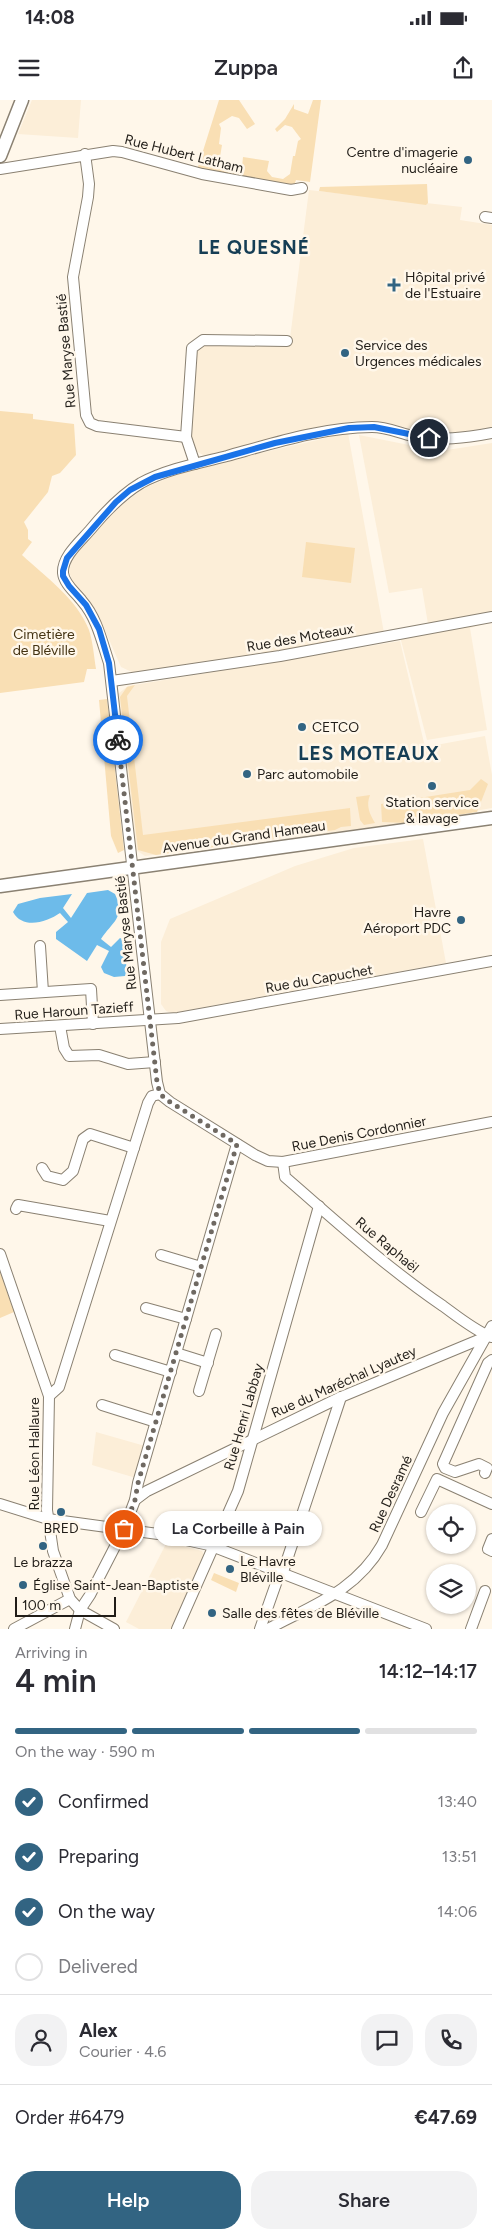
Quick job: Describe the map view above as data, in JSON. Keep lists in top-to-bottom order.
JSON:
{
  "streets": {
    "main road": ["Avenue du Grand Hameau"],
    "street": [
      "Rue Hubert Latham",
      "Rue Maryse Bastié",
      "Rue des Moteaux",
      "Rue du Capuchet",
      "Rue Haroun Tazieff",
      "Rue Denis Cordonnier",
      "Rue Raphaël",
      "Rue du Maréchal Lyautey",
      "Rue Henri Labbay",
      "Rue Léon Hallaure",
      "Rue Desramé"
    ]
  },
  "crossings": [
    ["Rue Hubert Latham", "Rue Maryse Bastié"],
    ["Rue Maryse Bastié", "Rue des Moteaux"],
    ["Rue Maryse Bastié", "Avenue du Grand Hameau"],
    ["Rue Maryse Bastié", "Rue du Capuchet"],
    ["Rue Maryse Bastié", "Rue Haroun Tazieff"],
    ["Rue Maryse Bastié", "Rue Denis Cordonnier"],
    ["Rue du Capuchet", "Rue Haroun Tazieff"],
    ["Rue Denis Cordonnier", "Rue Raphaël"],
    ["Rue Raphaël", "Rue du Maréchal Lyautey"],
    ["Rue Raphaël", "Rue Henri Labbay"],
    ["Rue Raphaël", "Rue Desramé"],
    ["Rue du Maréchal Lyautey", "Rue Henri Labbay"],
    ["Rue du Maréchal Lyautey", "Rue Desramé"]
  ],
  "districts": ["LE QUESNÉ", "LES MOTEAUX"],
  "parks": ["Cimetière de Bléville"],
  "places": {
    "other": [
      "Centre d'imagerie nucléaire",
      "Service des Urgences médicales",
      "CETCO",
      "Parc automobile",
      "Station service & lavage",
      "Havre Aéroport PDC",
      "BRED",
      "La Corbeille à Pain",
      "Le brazza",
      "Le Havre Bléville",
      "Église Saint-Jean-Baptiste",
      "Salle des fêtes de Bléville"
    ],
    "health": ["Hôpital privé de l'Estuaire"]
  },
  "scale_bar": "100 m",
  "page": {
    "status": "14:08",
    "header": "Zuppa",
    "bubble": "La Corbeille à Pain",
    "scale": "100 m",
    "heading": ["4 min", "Arriving in", "14:12–14:17"],
    "panel": [
      "Alex",
      "Courier · 4.6",
      "Order #6479",
      "€47.69"
    ],
    "bar": "On the way · 590 m",
    "list": [
      ["Confirmed", "13:40"],
      ["Preparing", "13:51"],
      ["On the way", "14:06"],
      "Delivered"
    ],
    "buttons": ["Help", "Share"]
  }
}
